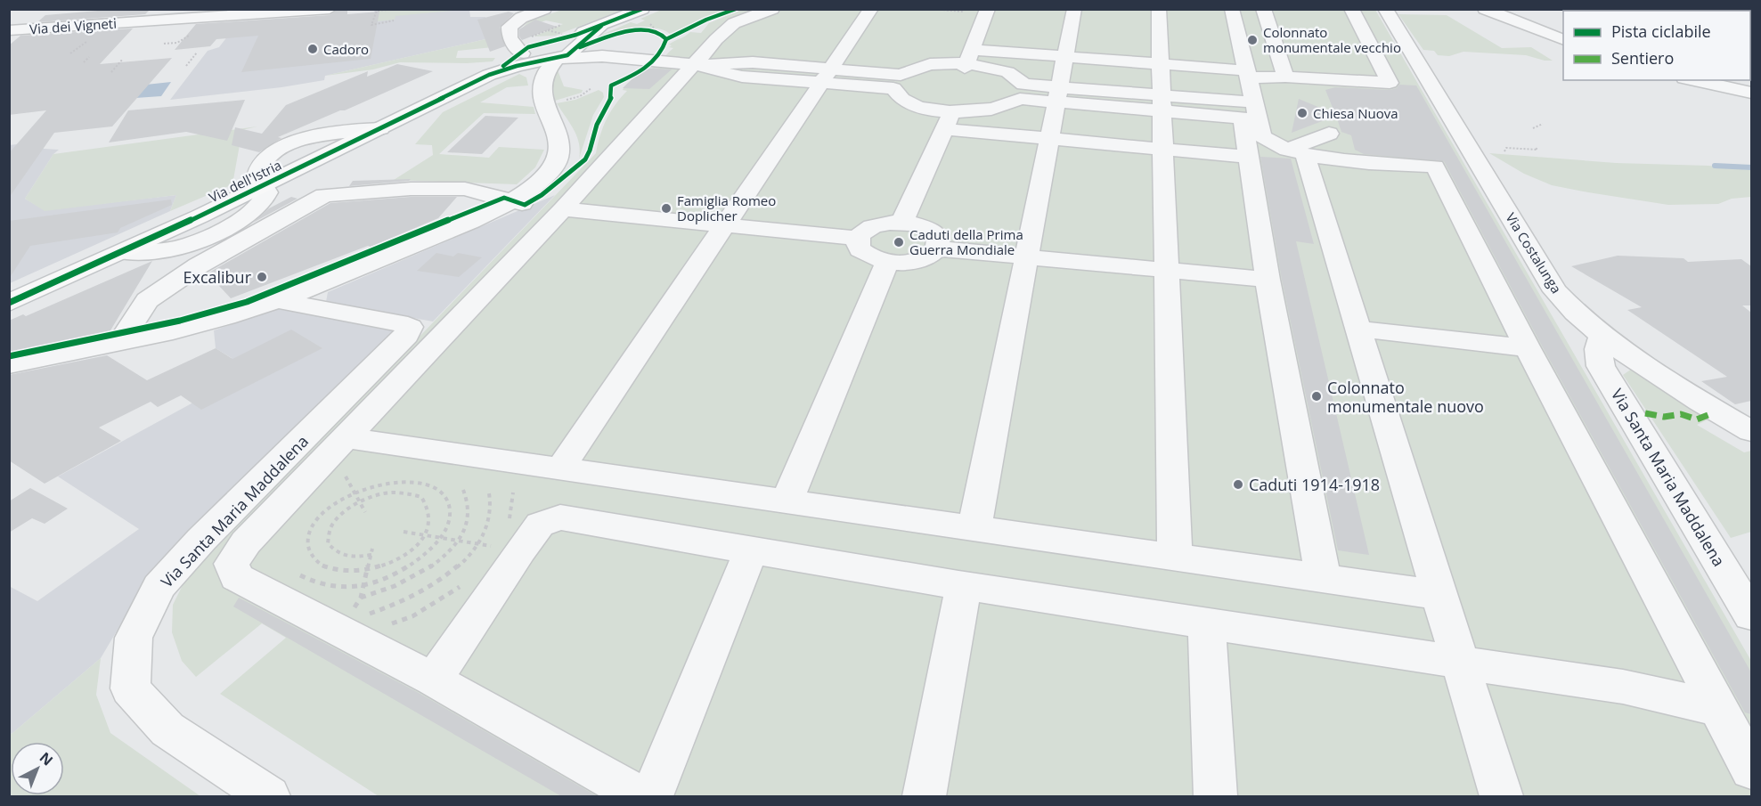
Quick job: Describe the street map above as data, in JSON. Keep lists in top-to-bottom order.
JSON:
{
  "streets": {
    "main road": ["Via dell'Istria"],
    "street": ["Via dei Vigneti", "Via Costalunga", "Via Santa Maria Maddalena"]
  },
  "crossings": [
    ["Via Costalunga", "Via Santa Maria Maddalena"]
  ],
  "places": [
    "Colonnato monumentale vecchio",
    "Cadoro",
    "Chiesa Nuova",
    "Famiglia Romeo Doplicher",
    "Caduti della Prima Guerra Mondiale",
    "Excalibur",
    "Colonnato monumentale nuovo",
    "Caduti 1914-1918"
  ],
  "legend": ["Pista ciclabile", "Sentiero"],
  "north": "top right"
}
